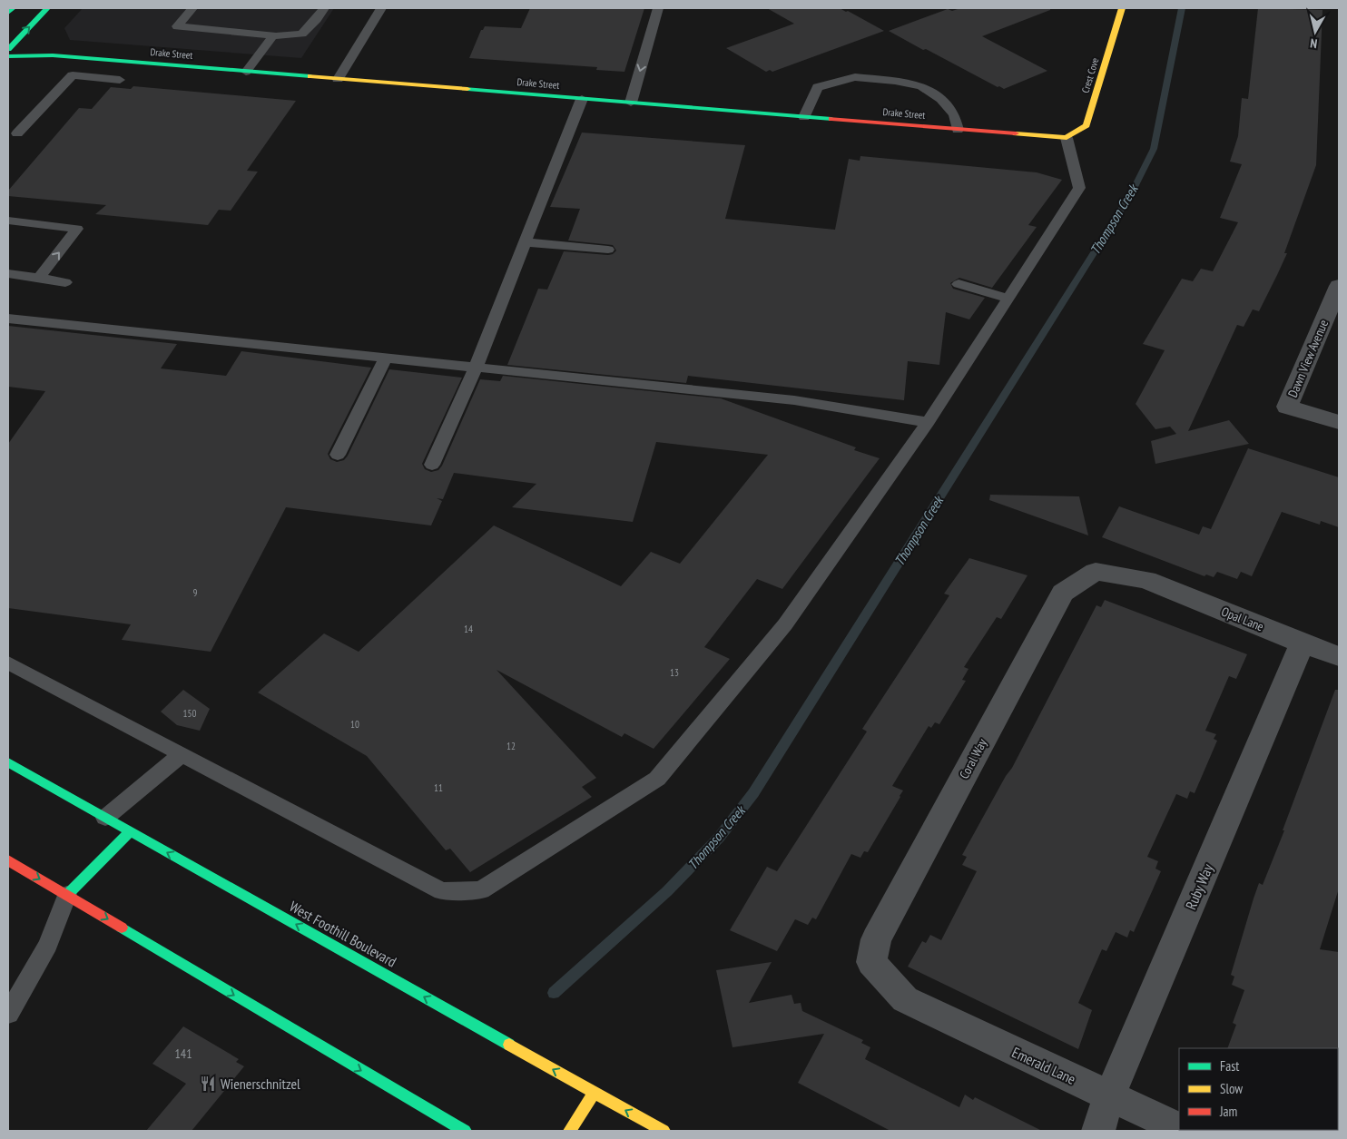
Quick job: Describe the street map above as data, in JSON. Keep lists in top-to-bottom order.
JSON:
{
  "streets": {
    "street": [
      "Drake Street",
      "Crest Cove",
      "Dawn View Avenue",
      "Opal Lane",
      "Coral Way",
      "Ruby Way",
      "West Foothill Boulevard",
      "Emerald Lane"
    ]
  },
  "crossings": [
    ["Drake Street", "Crest Cove"],
    ["Opal Lane", "Coral Way"],
    ["Opal Lane", "Ruby Way"],
    ["Coral Way", "Emerald Lane"],
    ["Ruby Way", "Emerald Lane"]
  ],
  "water": ["Thompson Creek"],
  "places": {
    "restaurant": ["Wienerschnitzel"]
  },
  "house_numbers": [
    "9",
    "14",
    "13",
    "150",
    "10",
    "12",
    "11",
    "141"
  ],
  "legend": ["Fast", "Slow", "Jam"],
  "north": "bottom"
}
